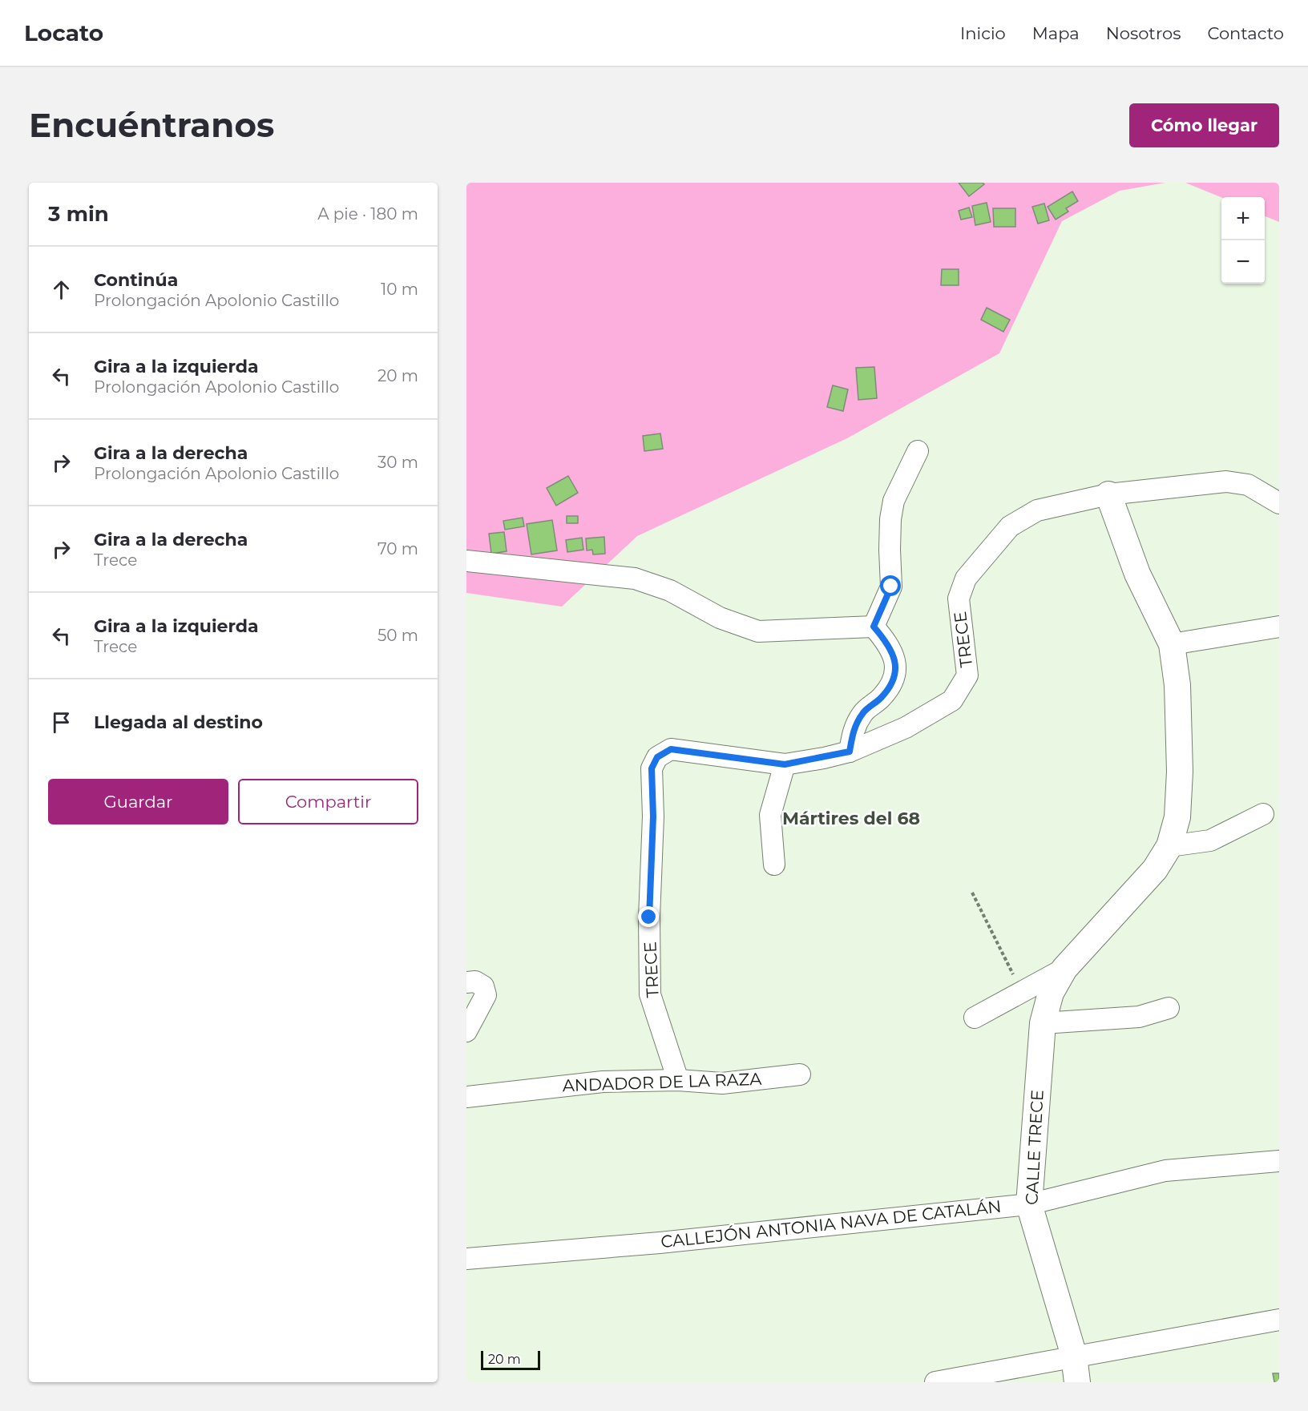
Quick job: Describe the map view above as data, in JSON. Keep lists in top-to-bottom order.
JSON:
{
  "streets": {
    "street": [
      "TRECE",
      "ANDADOR DE LA RAZA",
      "CALLE TRECE",
      "CALLEJÓN ANTONIA NAVA DE CATALÁN"
    ]
  },
  "crossings": [
    ["TRECE", "ANDADOR DE LA RAZA"],
    ["CALLE TRECE", "CALLEJÓN ANTONIA NAVA DE CATALÁN"]
  ],
  "districts": ["Mártires del 68"],
  "scale_bar": "20 m",
  "page": {
    "header": "Locato",
    "nav": [
      "Inicio",
      "Mapa",
      "Nosotros",
      "Contacto"
    ],
    "buttons": [
      "Cómo llegar",
      ["Guardar", "Compartir"]
    ],
    "title": "Encuéntranos",
    "heading": ["3 min", "A pie · 180 m"],
    "map_buttons": ["+", "−"],
    "list": [
      ["Continúa", "Prolongación Apolonio Castillo", "10 m"],
      ["Gira a la izquierda", "Prolongación Apolonio Castillo", "20 m"],
      ["Gira a la derecha", "Prolongación Apolonio Castillo", "30 m"],
      ["Gira a la derecha", "Trece", "70 m"],
      ["Gira a la izquierda", "Trece", "50 m"],
      "Llegada al destino"
    ],
    "scale": "20 m"
  }
}
